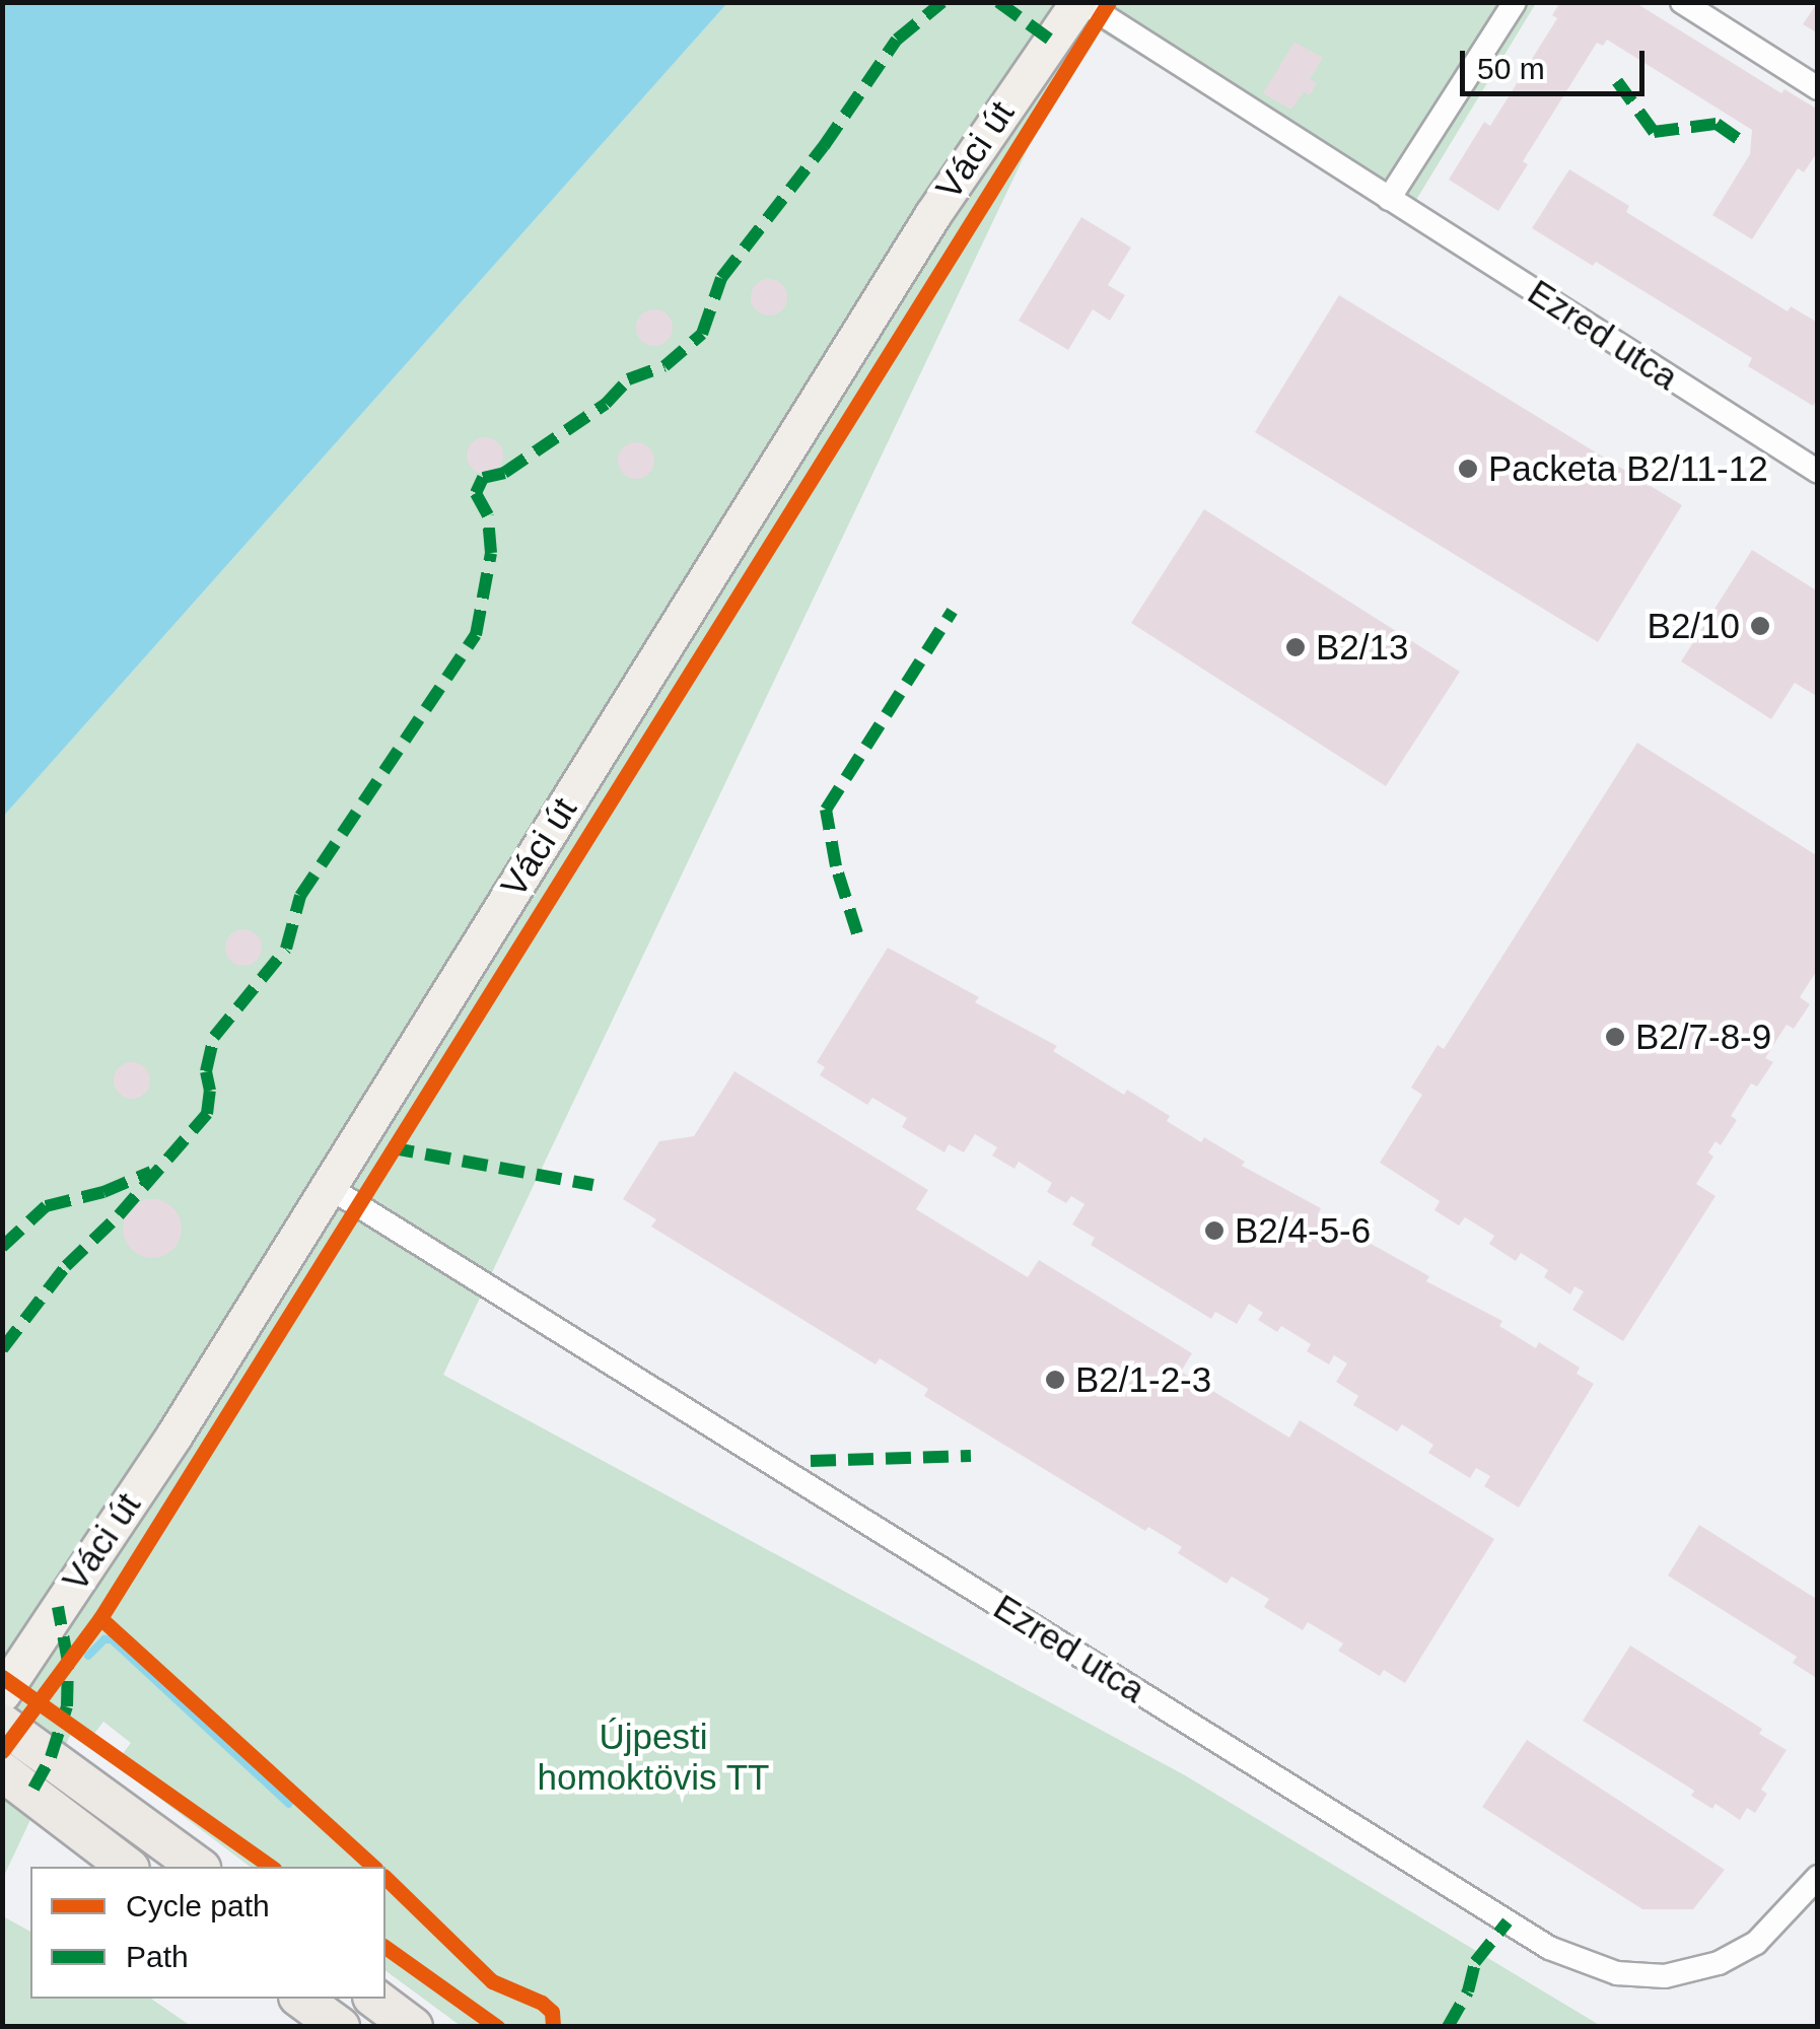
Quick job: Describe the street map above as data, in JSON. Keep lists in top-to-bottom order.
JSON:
{
  "streets": {
    "main road": ["Váci út"],
    "street": ["Ezred utca"]
  },
  "crossings": [
    ["Váci út", "Ezred utca"]
  ],
  "parks": ["Újpesti homoktövis TT"],
  "places": [
    "Packeta B2/11-12",
    "B2/10",
    "B2/13",
    "B2/7-8-9",
    "B2/4-5-6",
    "B2/1-2-3"
  ],
  "legend": ["Cycle path", "Path"],
  "scale_bar": "50 m"
}
